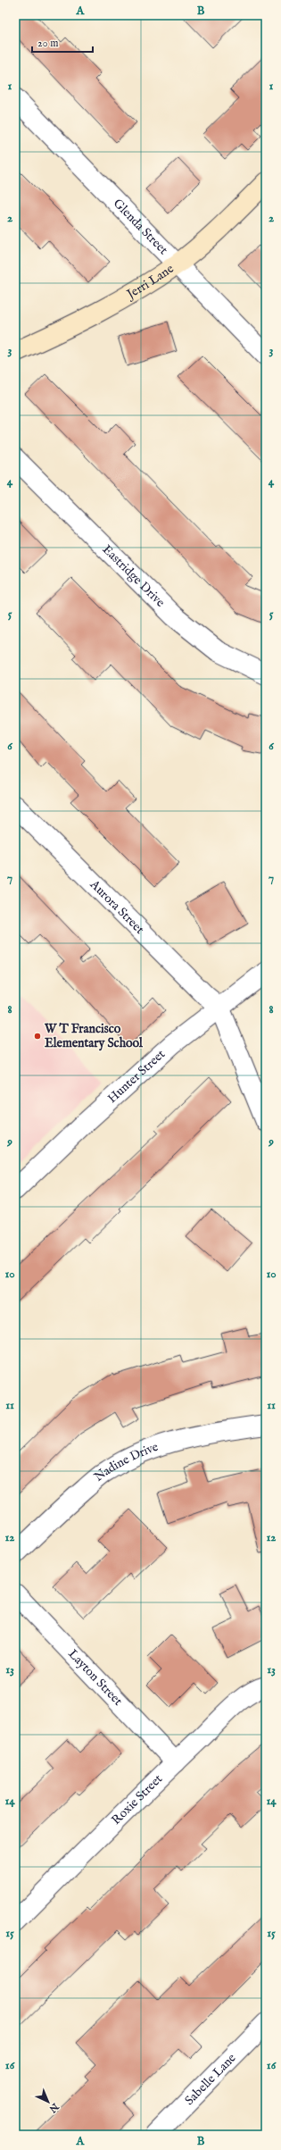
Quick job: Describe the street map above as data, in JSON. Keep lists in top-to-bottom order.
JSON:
{
  "streets": {
    "street": [
      "Glenda Street",
      "Jerri Lane",
      "Eastridge Drive",
      "Aurora Street",
      "Hunter Street",
      "Nadine Drive",
      "Layton Street",
      "Roxie Street",
      "Sabelle Lane"
    ]
  },
  "crossings": [
    ["Glenda Street", "Jerri Lane"],
    ["Aurora Street", "Hunter Street"],
    ["Layton Street", "Roxie Street"]
  ],
  "places": ["W T Francisco Elementary School"],
  "scale_bar": "20 m",
  "north": "bottom right",
  "grid": {
    "columns": ["A", "B"],
    "rows": [
      "1",
      "2",
      "3",
      "4",
      "5",
      "6",
      "7",
      "8",
      "9",
      "10",
      "11",
      "12",
      "13",
      "14",
      "15",
      "16"
    ]
  }
}
